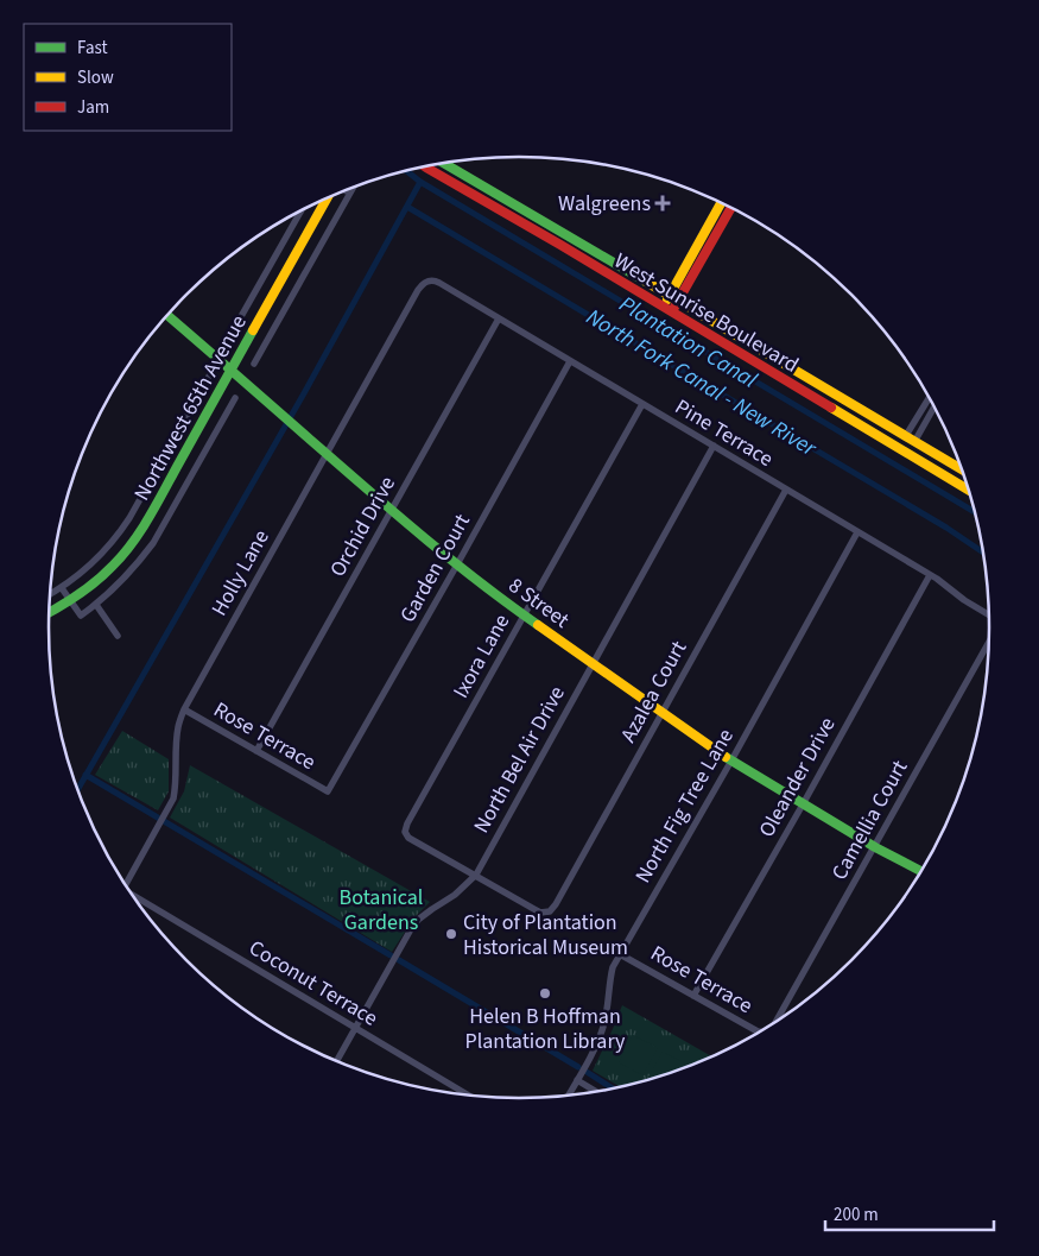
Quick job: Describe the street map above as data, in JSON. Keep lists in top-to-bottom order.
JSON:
{
  "streets": {
    "main road": ["West Sunrise Boulevard", "Northwest 65th Avenue", "8 Street"],
    "street": [
      "Pine Terrace",
      "Orchid Drive",
      "Garden Court",
      "Holly Lane",
      "Ixora Lane",
      "Azalea Court",
      "Rose Terrace",
      "North Bel Air Drive",
      "Oleander Drive",
      "North Fig Tree Lane",
      "Camellia Court",
      "Coconut Terrace"
    ]
  },
  "crossings": [
    ["Northwest 65th Avenue", "8 Street"],
    ["Pine Terrace", "Orchid Drive"],
    ["Pine Terrace", "Garden Court"],
    ["Pine Terrace", "Holly Lane"],
    ["Pine Terrace", "Ixora Lane"],
    ["Pine Terrace", "Azalea Court"],
    ["Pine Terrace", "North Bel Air Drive"],
    ["Pine Terrace", "Oleander Drive"],
    ["Pine Terrace", "North Fig Tree Lane"],
    ["Orchid Drive", "8 Street"],
    ["Orchid Drive", "Rose Terrace"],
    ["Garden Court", "8 Street"],
    ["Garden Court", "Rose Terrace"],
    ["Holly Lane", "8 Street"],
    ["Holly Lane", "Rose Terrace"],
    ["8 Street", "Ixora Lane"],
    ["8 Street", "Azalea Court"],
    ["8 Street", "North Bel Air Drive"],
    ["8 Street", "Oleander Drive"],
    ["8 Street", "North Fig Tree Lane"],
    ["8 Street", "Camellia Court"],
    ["Ixora Lane", "Azalea Court"],
    ["Ixora Lane", "North Bel Air Drive"],
    ["Azalea Court", "North Bel Air Drive"],
    ["Rose Terrace", "Oleander Drive"],
    ["Rose Terrace", "North Fig Tree Lane"],
    ["North Bel Air Drive", "Coconut Terrace"]
  ],
  "water": ["Plantation Canal", "North Fork Canal - New River"],
  "parks": ["Botanical Gardens"],
  "places": {
    "health": ["Walgreens"],
    "other": ["City of Plantation Historical Museum", "Helen B Hoffman Plantation Library"]
  },
  "legend": ["Fast", "Slow", "Jam"],
  "scale_bar": "200 m"
}
